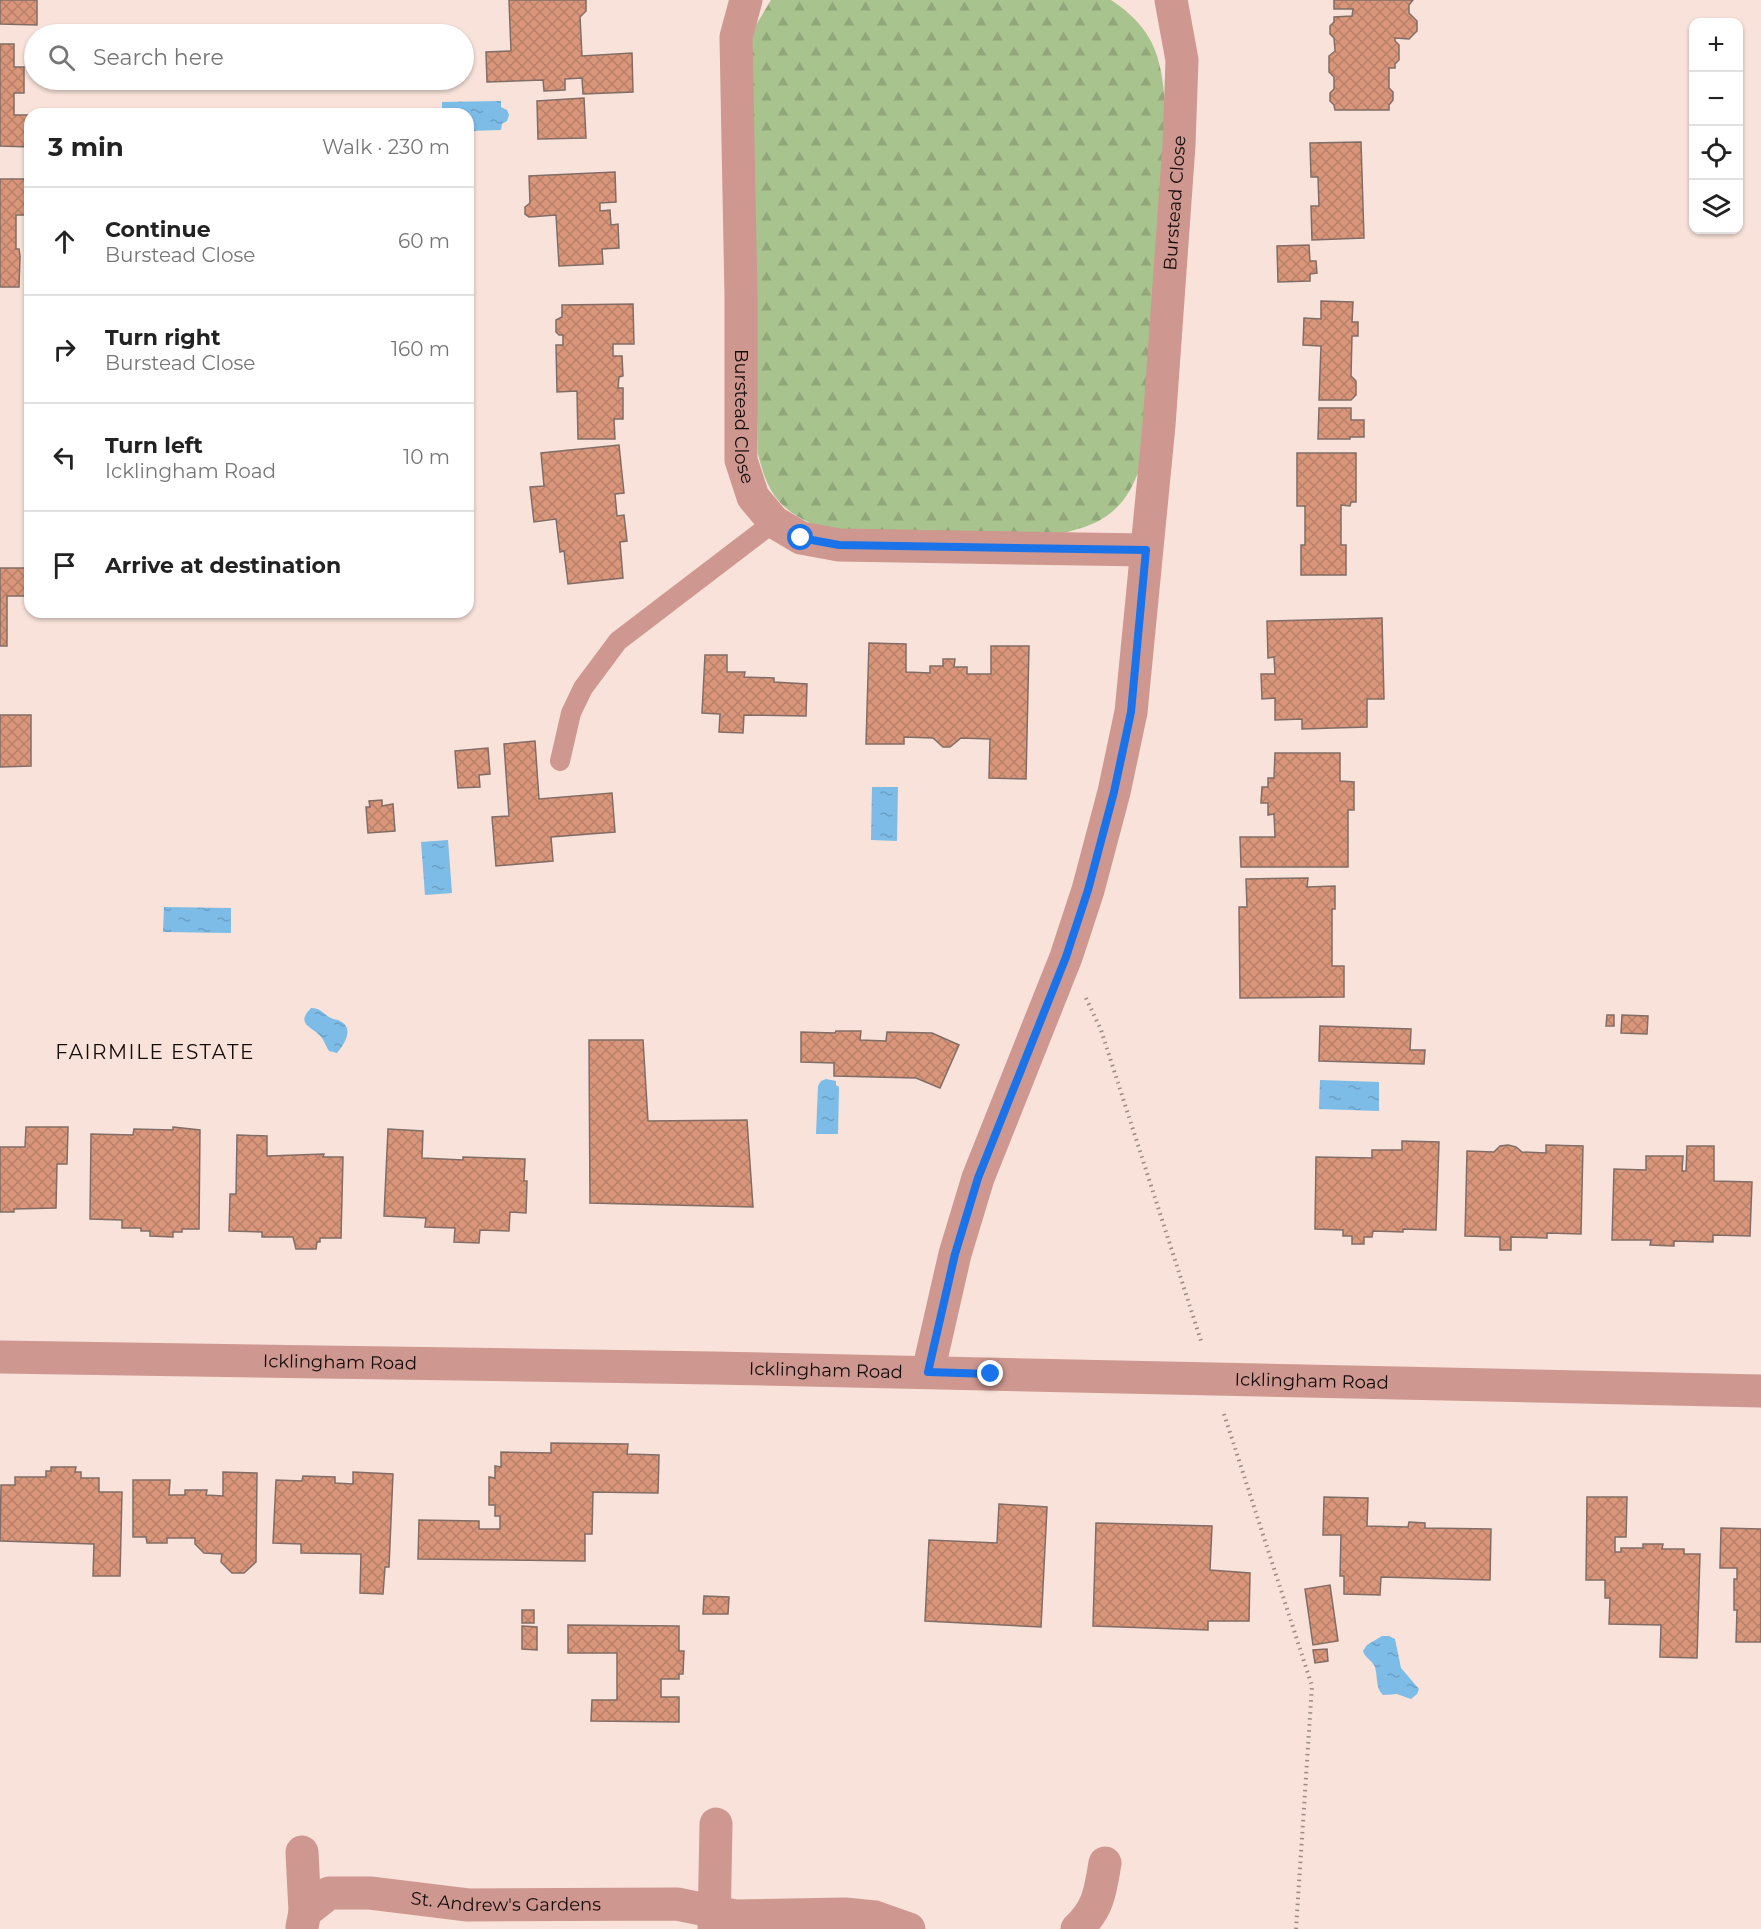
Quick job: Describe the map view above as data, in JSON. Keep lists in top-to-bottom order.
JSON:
{
  "streets": {
    "street": ["Burstead Close", "Icklingham Road", "St. Andrew's Gardens"]
  },
  "crossings": [
    ["Burstead Close", "Icklingham Road"]
  ],
  "districts": ["FAIRMILE ESTATE"],
  "page": {
    "map_buttons": ["+", "−"],
    "search": "Search here",
    "heading": ["3 min", "Walk · 230 m"],
    "list": [
      ["Continue", "Burstead Close", "60 m"],
      ["Turn right", "Burstead Close", "160 m"],
      ["Turn left", "Icklingham Road", "10 m"],
      "Arrive at destination"
    ]
  }
}
